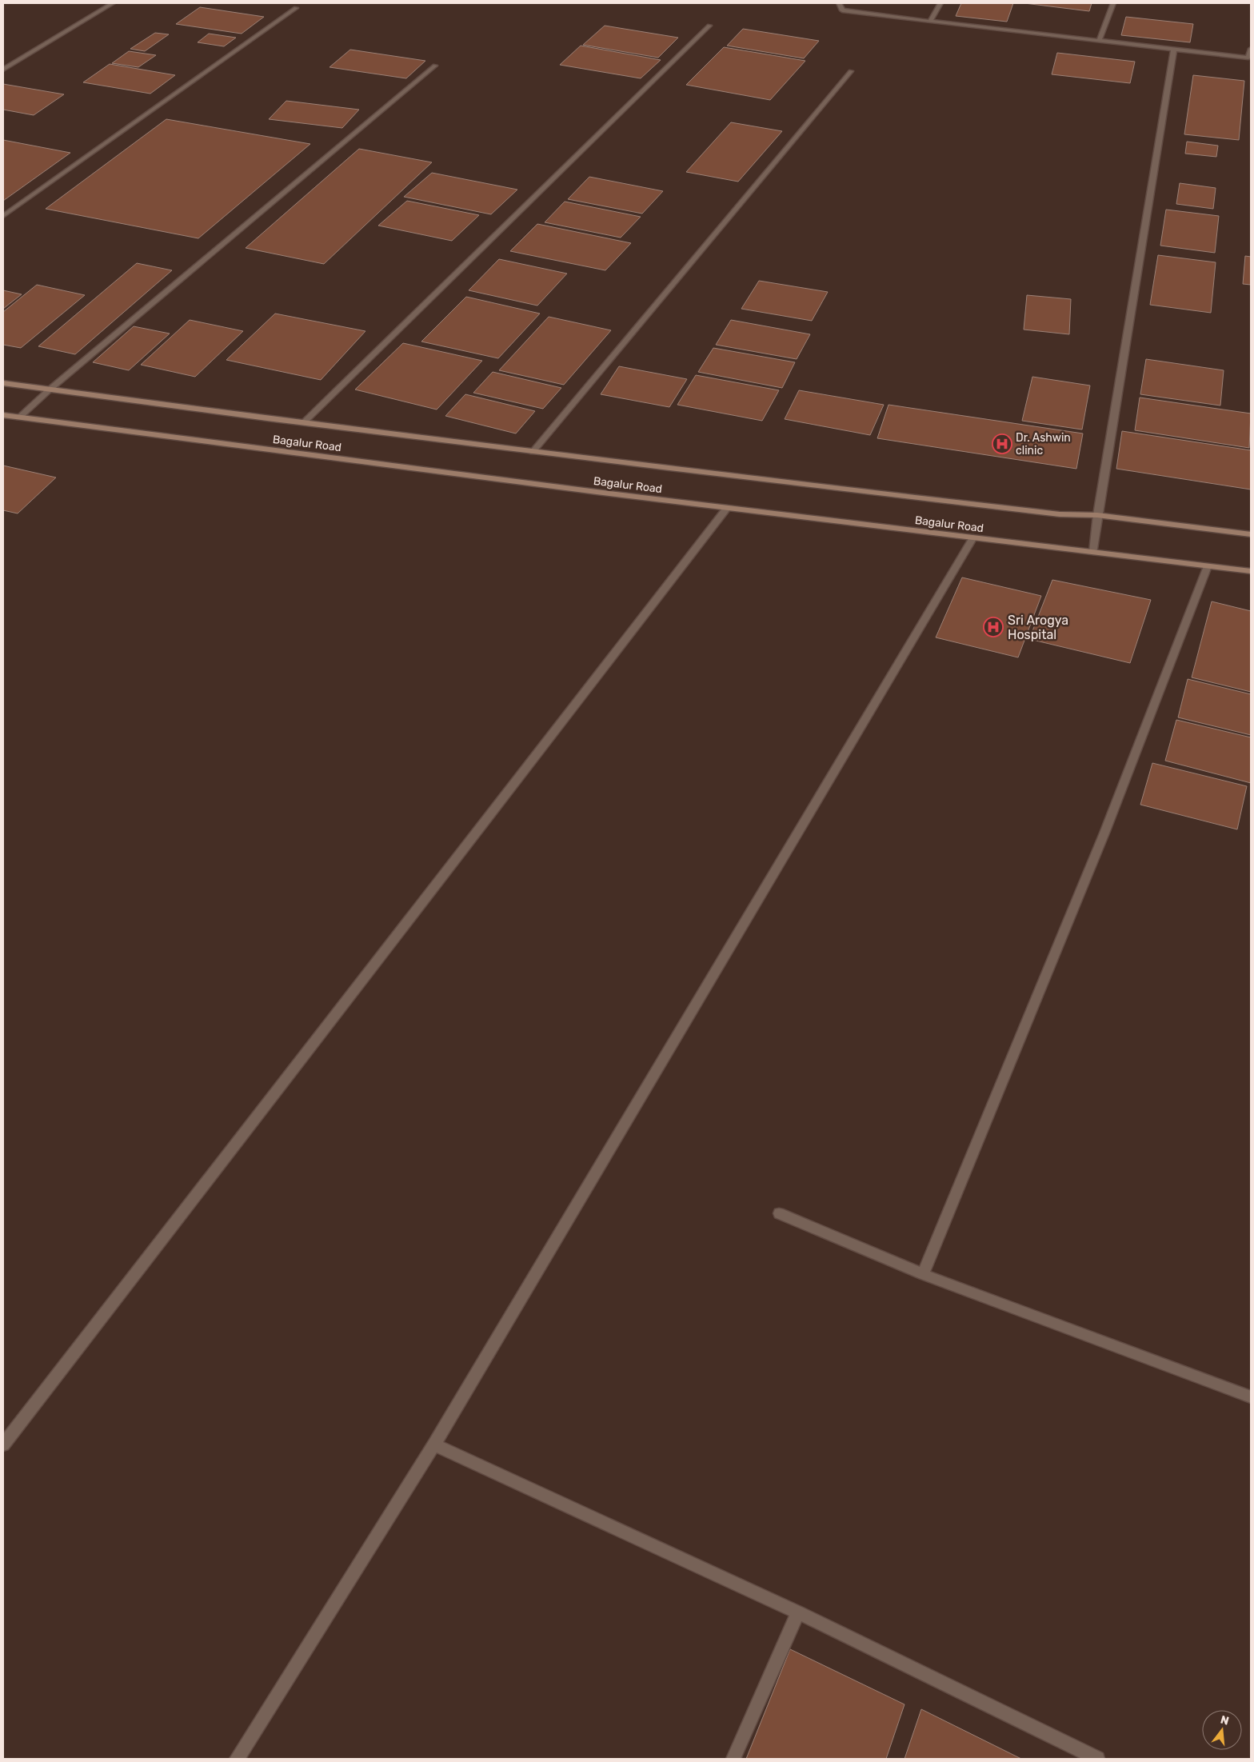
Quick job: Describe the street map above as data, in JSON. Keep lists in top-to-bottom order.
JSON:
{
  "streets": {
    "main road": ["Bagalur Road"]
  },
  "places": {
    "hospital": ["Dr. Ashwin clinic", "Sri Arogya Hospital"]
  },
  "north": "top"
}
